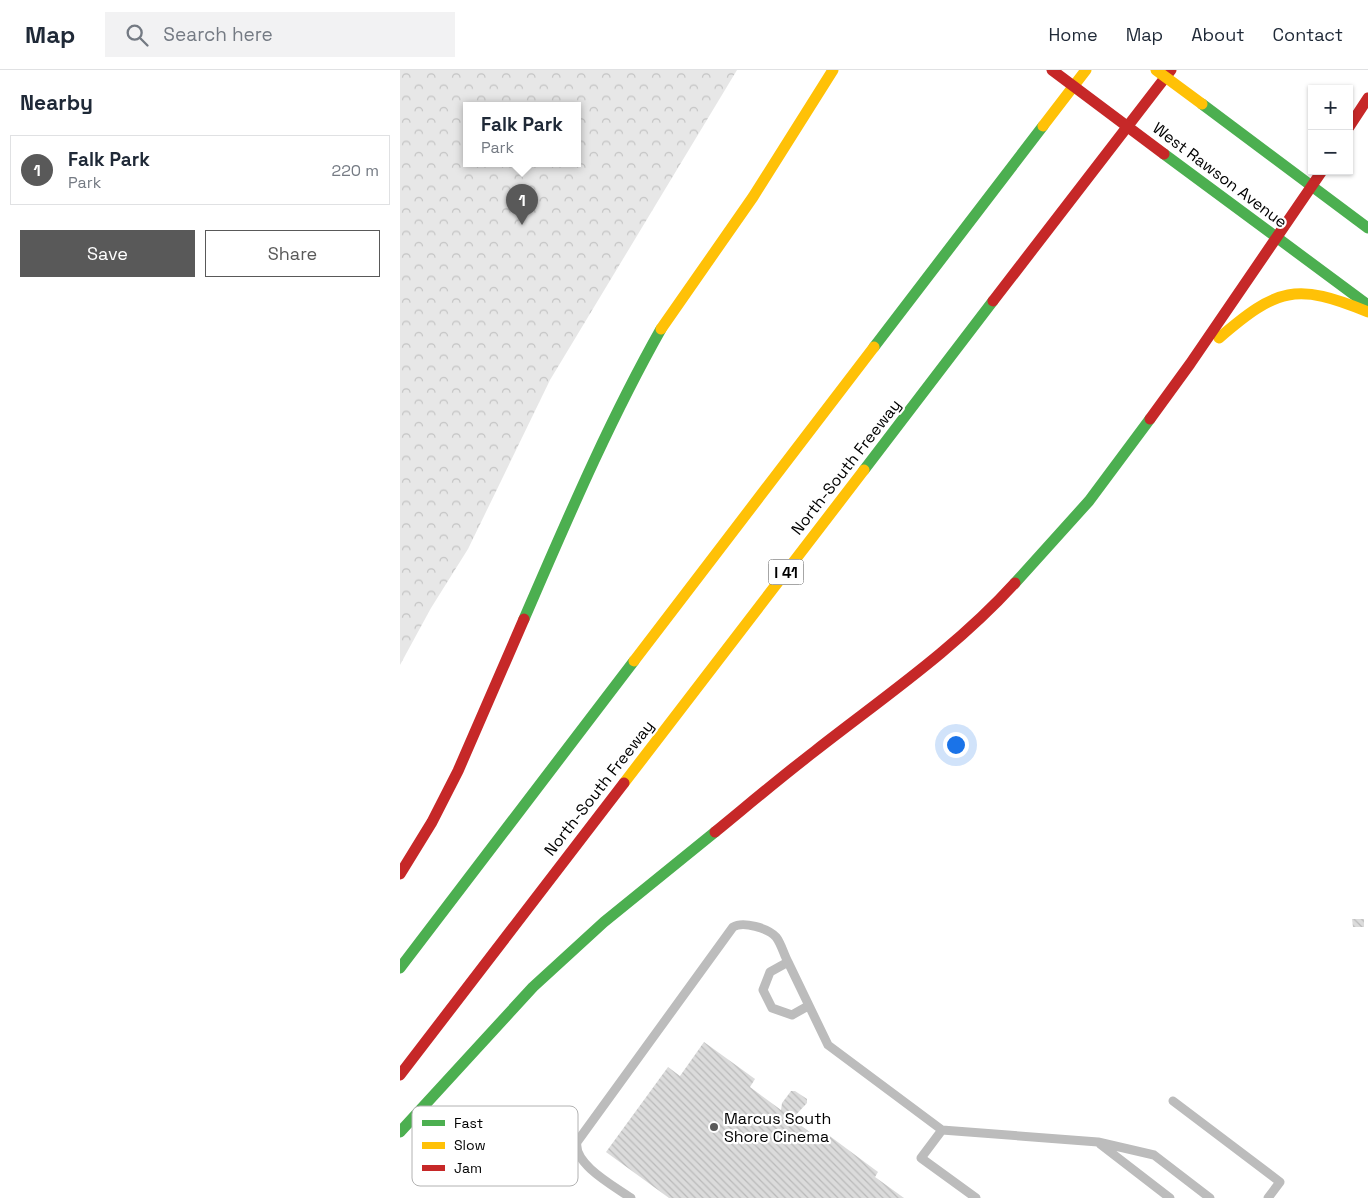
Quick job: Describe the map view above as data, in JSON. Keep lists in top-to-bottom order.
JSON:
{
  "streets": {
    "main road": ["West Rawson Avenue", "North-South Freeway", "I 41"]
  },
  "places": ["Marcus South Shore Cinema"],
  "legend": ["Fast", "Slow", "Jam"],
  "page": {
    "header": "Map",
    "search": "Search here",
    "nav": [
      "Home",
      "Map",
      "About",
      "Contact"
    ],
    "heading": "Nearby",
    "map_buttons": ["+", "−"],
    "popup": ["Falk Park", "Park"],
    "list": [
      {
        "mark": "1",
        "name": "Falk Park",
        "note": "Park",
        "value": "220 m"
      }
    ],
    "pins": "1",
    "buttons": ["Save", "Share"]
  }
}
